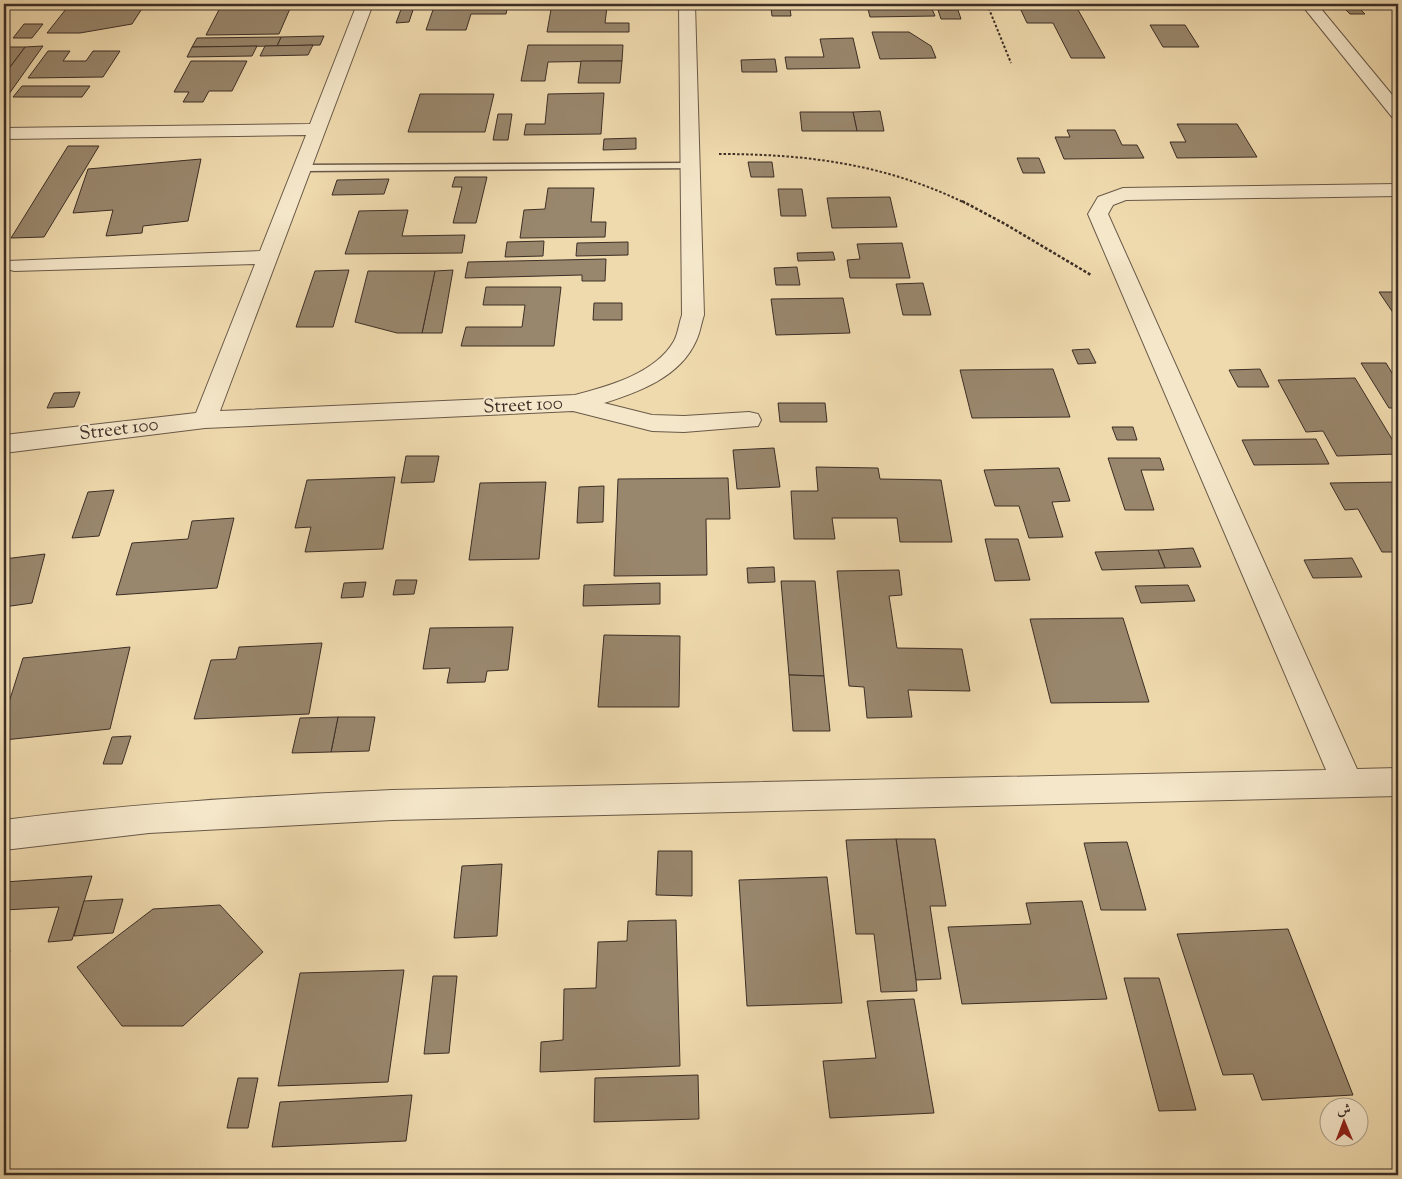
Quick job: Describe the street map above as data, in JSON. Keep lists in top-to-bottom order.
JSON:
{
  "streets": {
    "street": ["Street 100"]
  },
  "north": "top"
}
